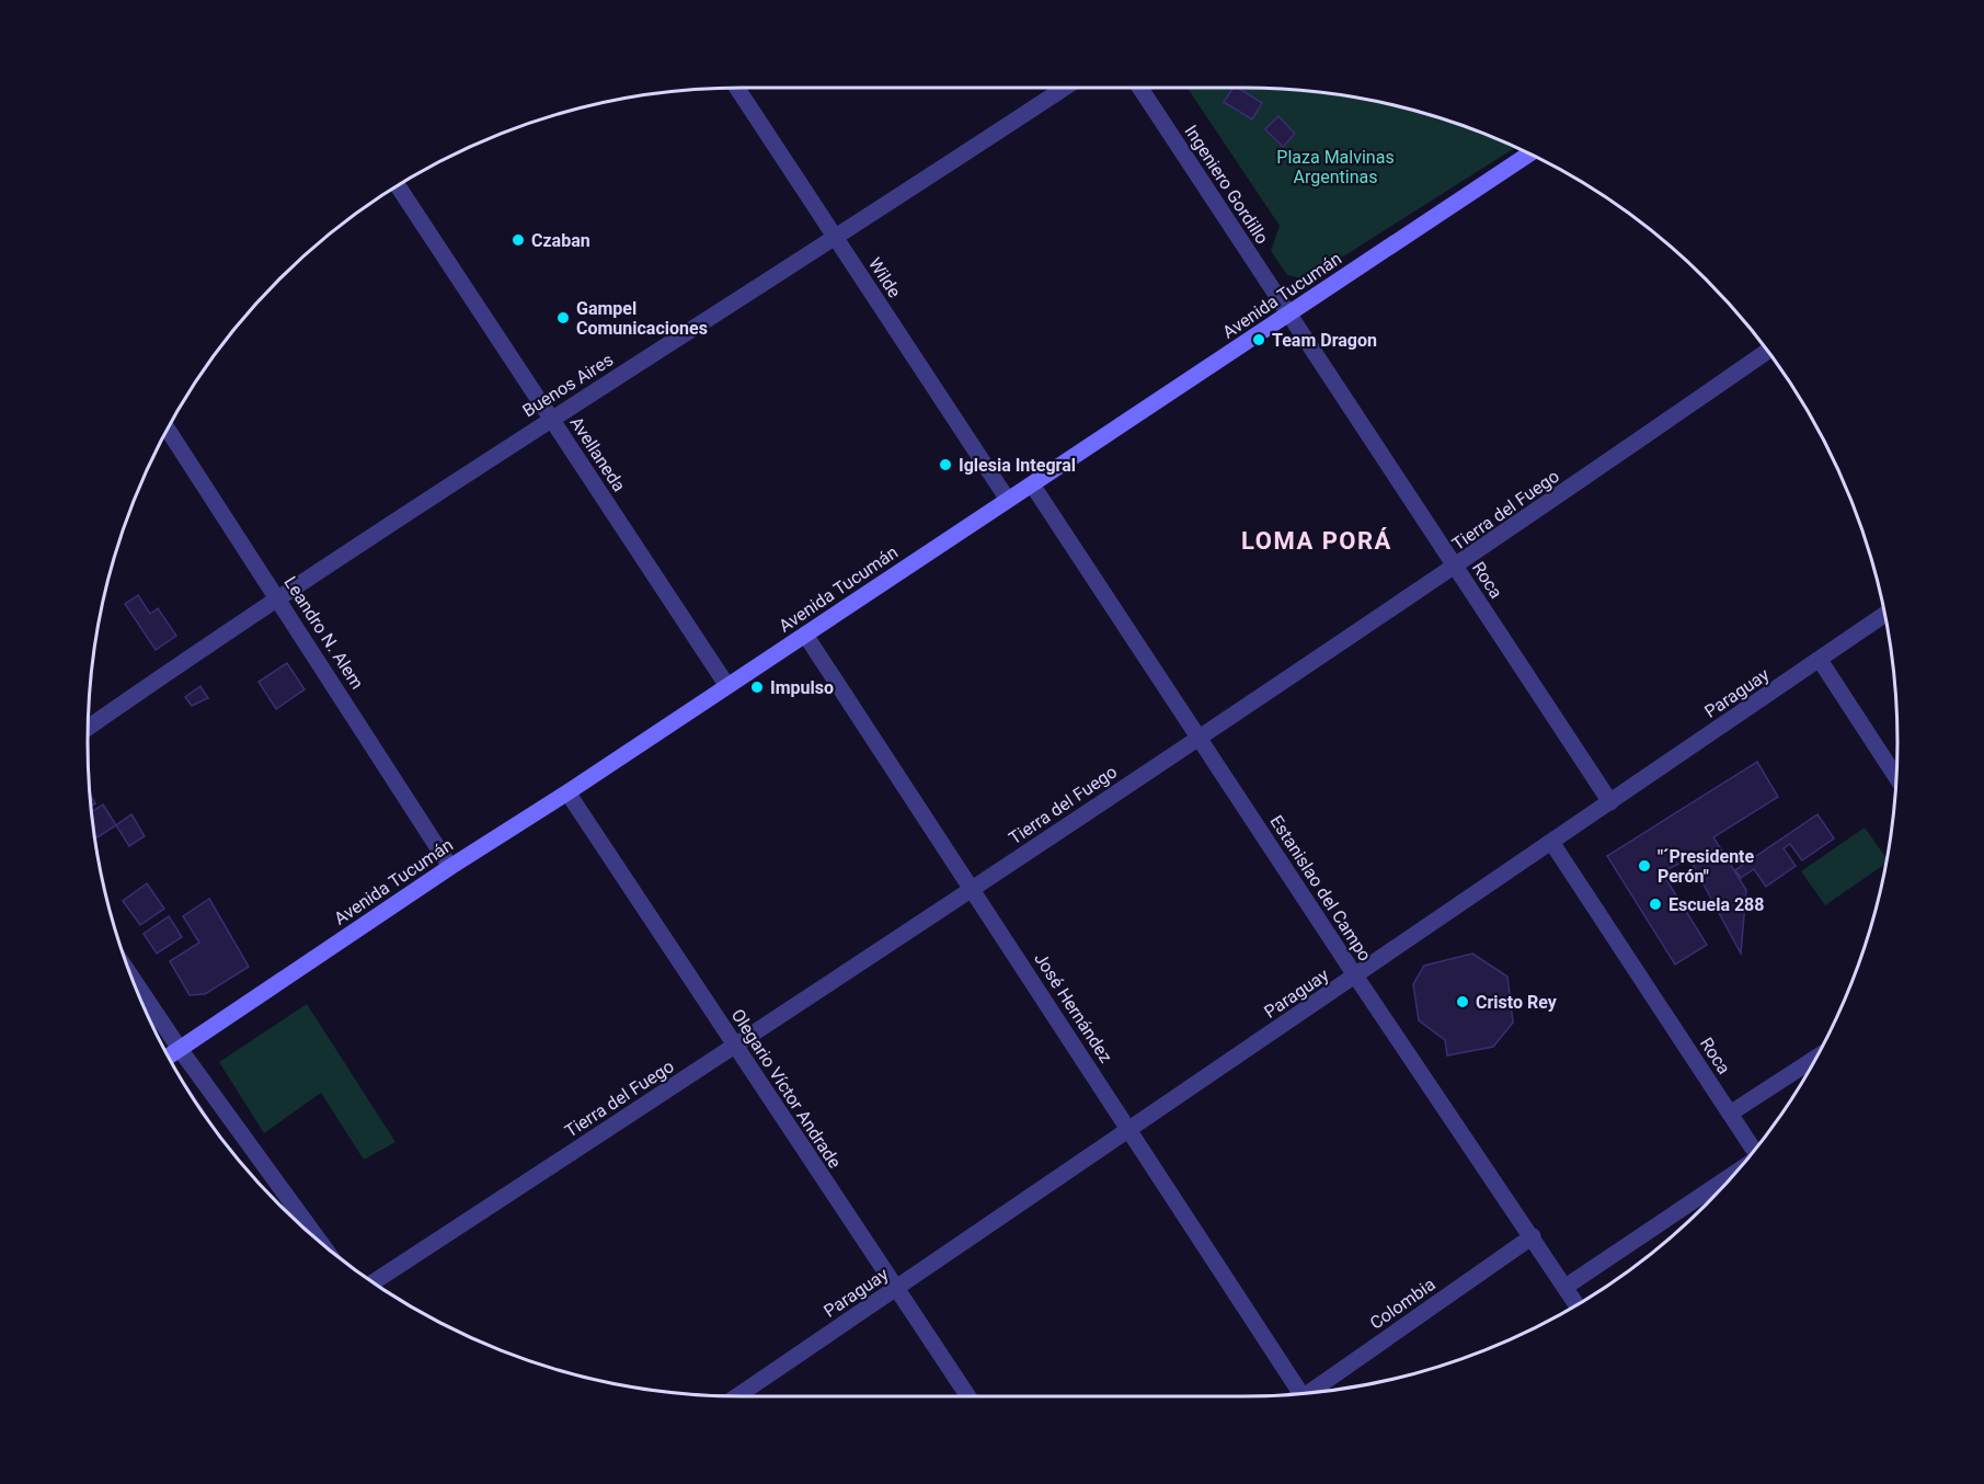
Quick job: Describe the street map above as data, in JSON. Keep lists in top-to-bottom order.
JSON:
{
  "streets": {
    "main road": ["Avenida Tucumán"],
    "street": [
      "Ingeniero Gordillo",
      "Wilde",
      "Buenos Aires",
      "Avellaneda",
      "Tierra del Fuego",
      "Roca",
      "Leandro N. Alem",
      "Paraguay",
      "Estanislao del Campo",
      "José Hernández",
      "Olegario Víctor Andrade",
      "Colombia"
    ]
  },
  "crossings": [
    ["Ingeniero Gordillo", "Avenida Tucumán"],
    ["Ingeniero Gordillo", "Roca"],
    ["Wilde", "Avenida Tucumán"],
    ["Wilde", "Buenos Aires"],
    ["Avenida Tucumán", "Avellaneda"],
    ["Avenida Tucumán", "Roca"],
    ["Avenida Tucumán", "Leandro N. Alem"],
    ["Avenida Tucumán", "Estanislao del Campo"],
    ["Avenida Tucumán", "José Hernández"],
    ["Avenida Tucumán", "Olegario Víctor Andrade"],
    ["Buenos Aires", "Avellaneda"],
    ["Buenos Aires", "Leandro N. Alem"],
    ["Tierra del Fuego", "Roca"],
    ["Tierra del Fuego", "Estanislao del Campo"],
    ["Tierra del Fuego", "José Hernández"],
    ["Tierra del Fuego", "Olegario Víctor Andrade"],
    ["Roca", "Paraguay"],
    ["Paraguay", "Estanislao del Campo"],
    ["Paraguay", "José Hernández"],
    ["Paraguay", "Olegario Víctor Andrade"],
    ["Estanislao del Campo", "Colombia"]
  ],
  "districts": ["LOMA PORÁ"],
  "parks": ["Plaza Malvinas Argentinas"],
  "places": [
    "Czaban",
    "Gampel Comunicaciones",
    "Team Dragon",
    "Iglesia Integral",
    "Impulso",
    "\"´Presidente Perón\"",
    "Escuela 288",
    "Cristo Rey"
  ]
}
